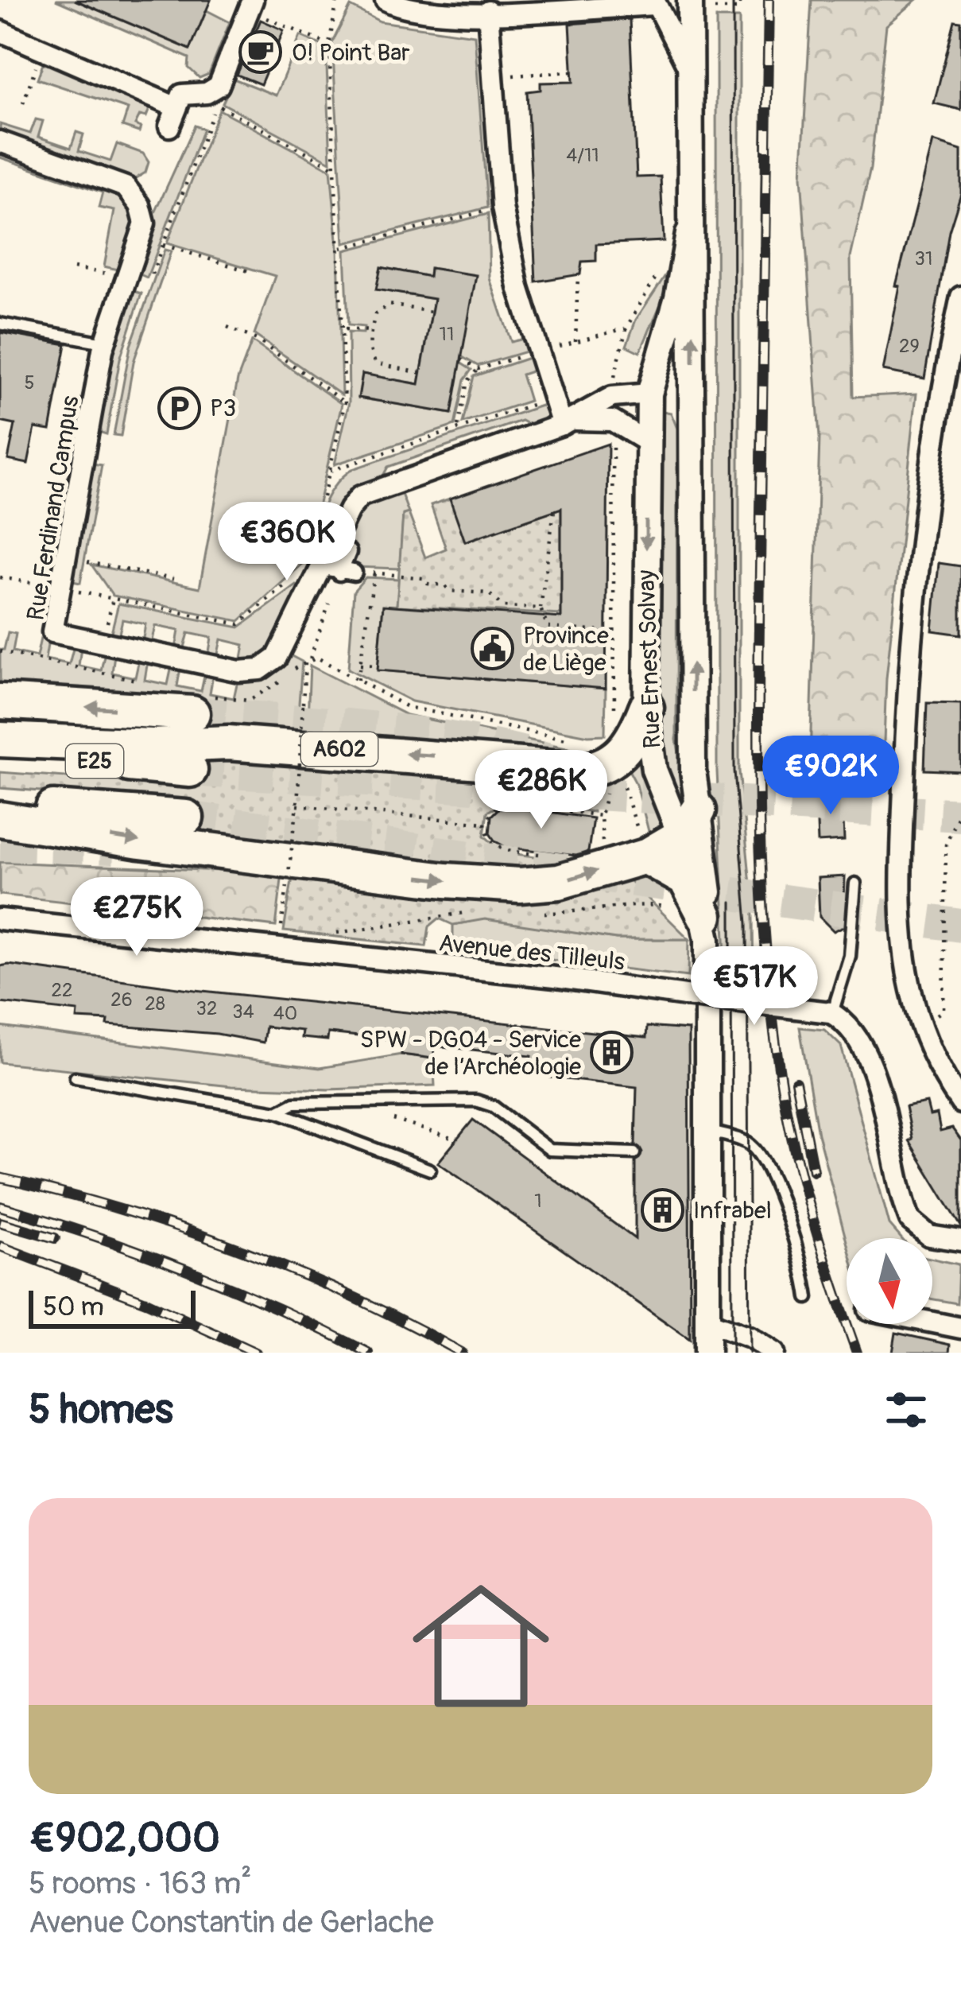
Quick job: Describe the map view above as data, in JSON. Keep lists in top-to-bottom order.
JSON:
{
  "streets": {
    "highway": ["A602", "E25"],
    "street": ["Rue Ferdinand Campus", "Rue Ernest Solvay", "Avenue des Tilleuls"]
  },
  "crossings": [
    ["Rue Ferdinand Campus", "Rue Ernest Solvay"]
  ],
  "places": {
    "cafe": ["O! Point Bar"],
    "parking": ["P3"],
    "public building": ["Province de Liège"],
    "building": ["SPW - DGO4 - Service de l’Archéologie", "Infrabel"]
  },
  "house_numbers": [
    "4/11",
    "31",
    "11",
    "29",
    "5",
    "22",
    "26",
    "28",
    "32",
    "34",
    "40",
    "1"
  ],
  "scale_bar": "50 m",
  "north": "bottom",
  "page": {
    "price": [
      "€360K",
      "€902K",
      "€286K",
      "€275K",
      "€517K"
    ],
    "scale": "50 m",
    "heading": "5 homes",
    "list": [
      {
        "name": "€902,000",
        "note": "5 rooms · 163 m² · Avenue Constantin de Gerlache"
      }
    ]
  }
}
